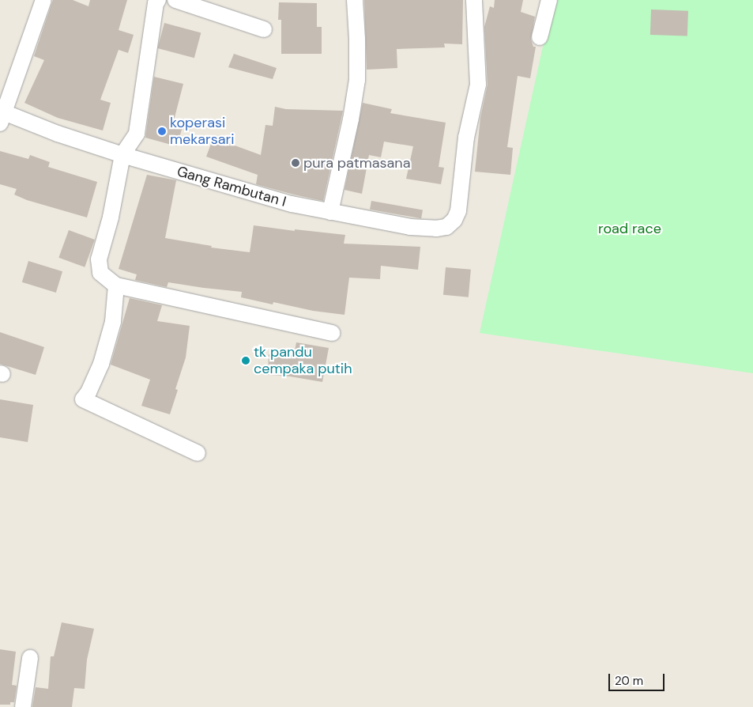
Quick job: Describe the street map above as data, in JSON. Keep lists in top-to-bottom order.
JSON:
{
  "streets": {
    "street": ["Gang Rambutan I"]
  },
  "parks": ["road race"],
  "places": ["koperasi mekarsari", "pura patmasana", "tk pandu cempaka putih"],
  "scale_bar": "20 m"
}
